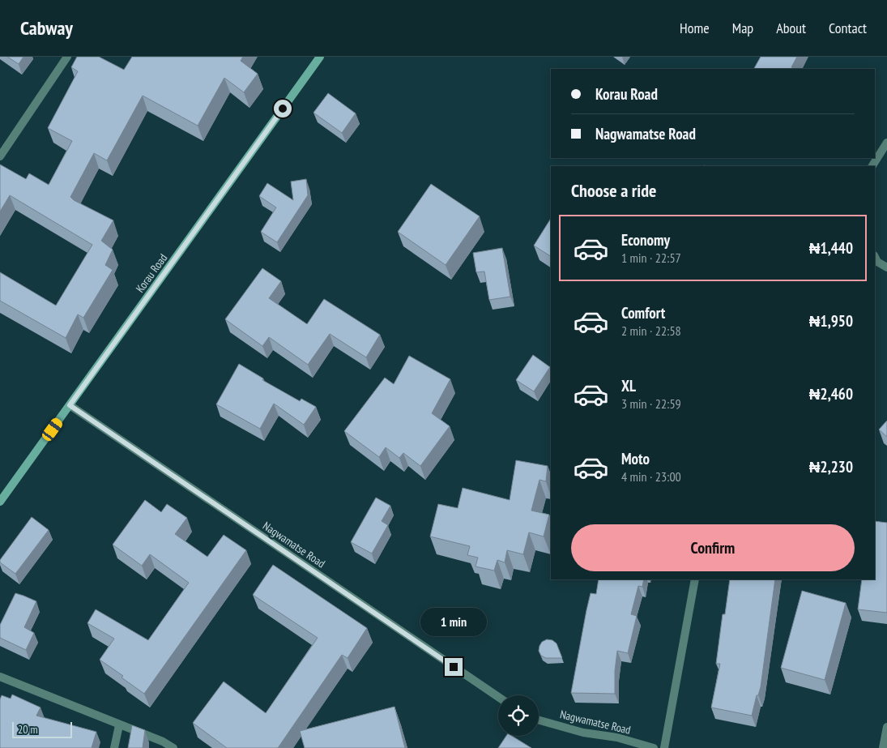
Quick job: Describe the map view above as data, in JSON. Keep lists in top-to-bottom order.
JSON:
{
  "streets": {
    "street": ["Korau Road", "Nagwamatse Road"]
  },
  "crossings": [
    ["Korau Road", "Nagwamatse Road"]
  ],
  "scale_bar": "20 m",
  "page": {
    "header": "Cabway",
    "nav": [
      "Home",
      "Map",
      "About",
      "Contact"
    ],
    "banner": ["Korau Road", "Nagwamatse Road"],
    "heading": "Choose a ride",
    "list": [
      {
        "name": "Economy",
        "note": "1 min · 22:57",
        "value": "₦1,440"
      },
      {
        "name": "Comfort",
        "note": "2 min · 22:58",
        "value": "₦1,950"
      },
      {
        "name": "XL",
        "note": "3 min · 22:59",
        "value": "₦2,460"
      },
      {
        "name": "Moto",
        "note": "4 min · 23:00",
        "value": "₦2,230"
      }
    ],
    "buttons": "Confirm",
    "bubble": "1 min",
    "scale": "20 m"
  }
}
